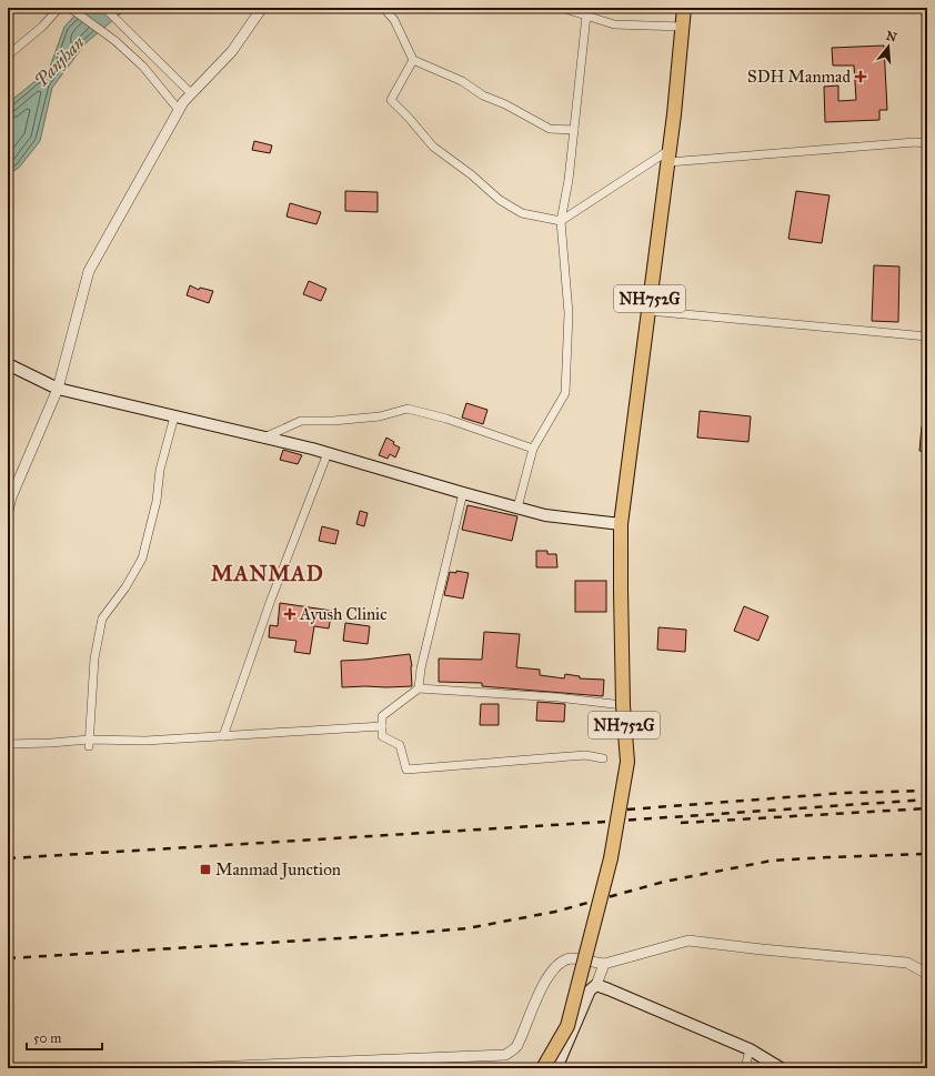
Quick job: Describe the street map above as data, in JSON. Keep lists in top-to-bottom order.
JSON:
{
  "streets": {
    "highway": ["NH752G"]
  },
  "districts": ["MANMAD"],
  "water": ["Panjhan"],
  "places": {
    "health": ["SDH Manmad", "Ayush Clinic"],
    "transit": ["Manmad Junction"]
  },
  "scale_bar": "50 m",
  "north": "top"
}
